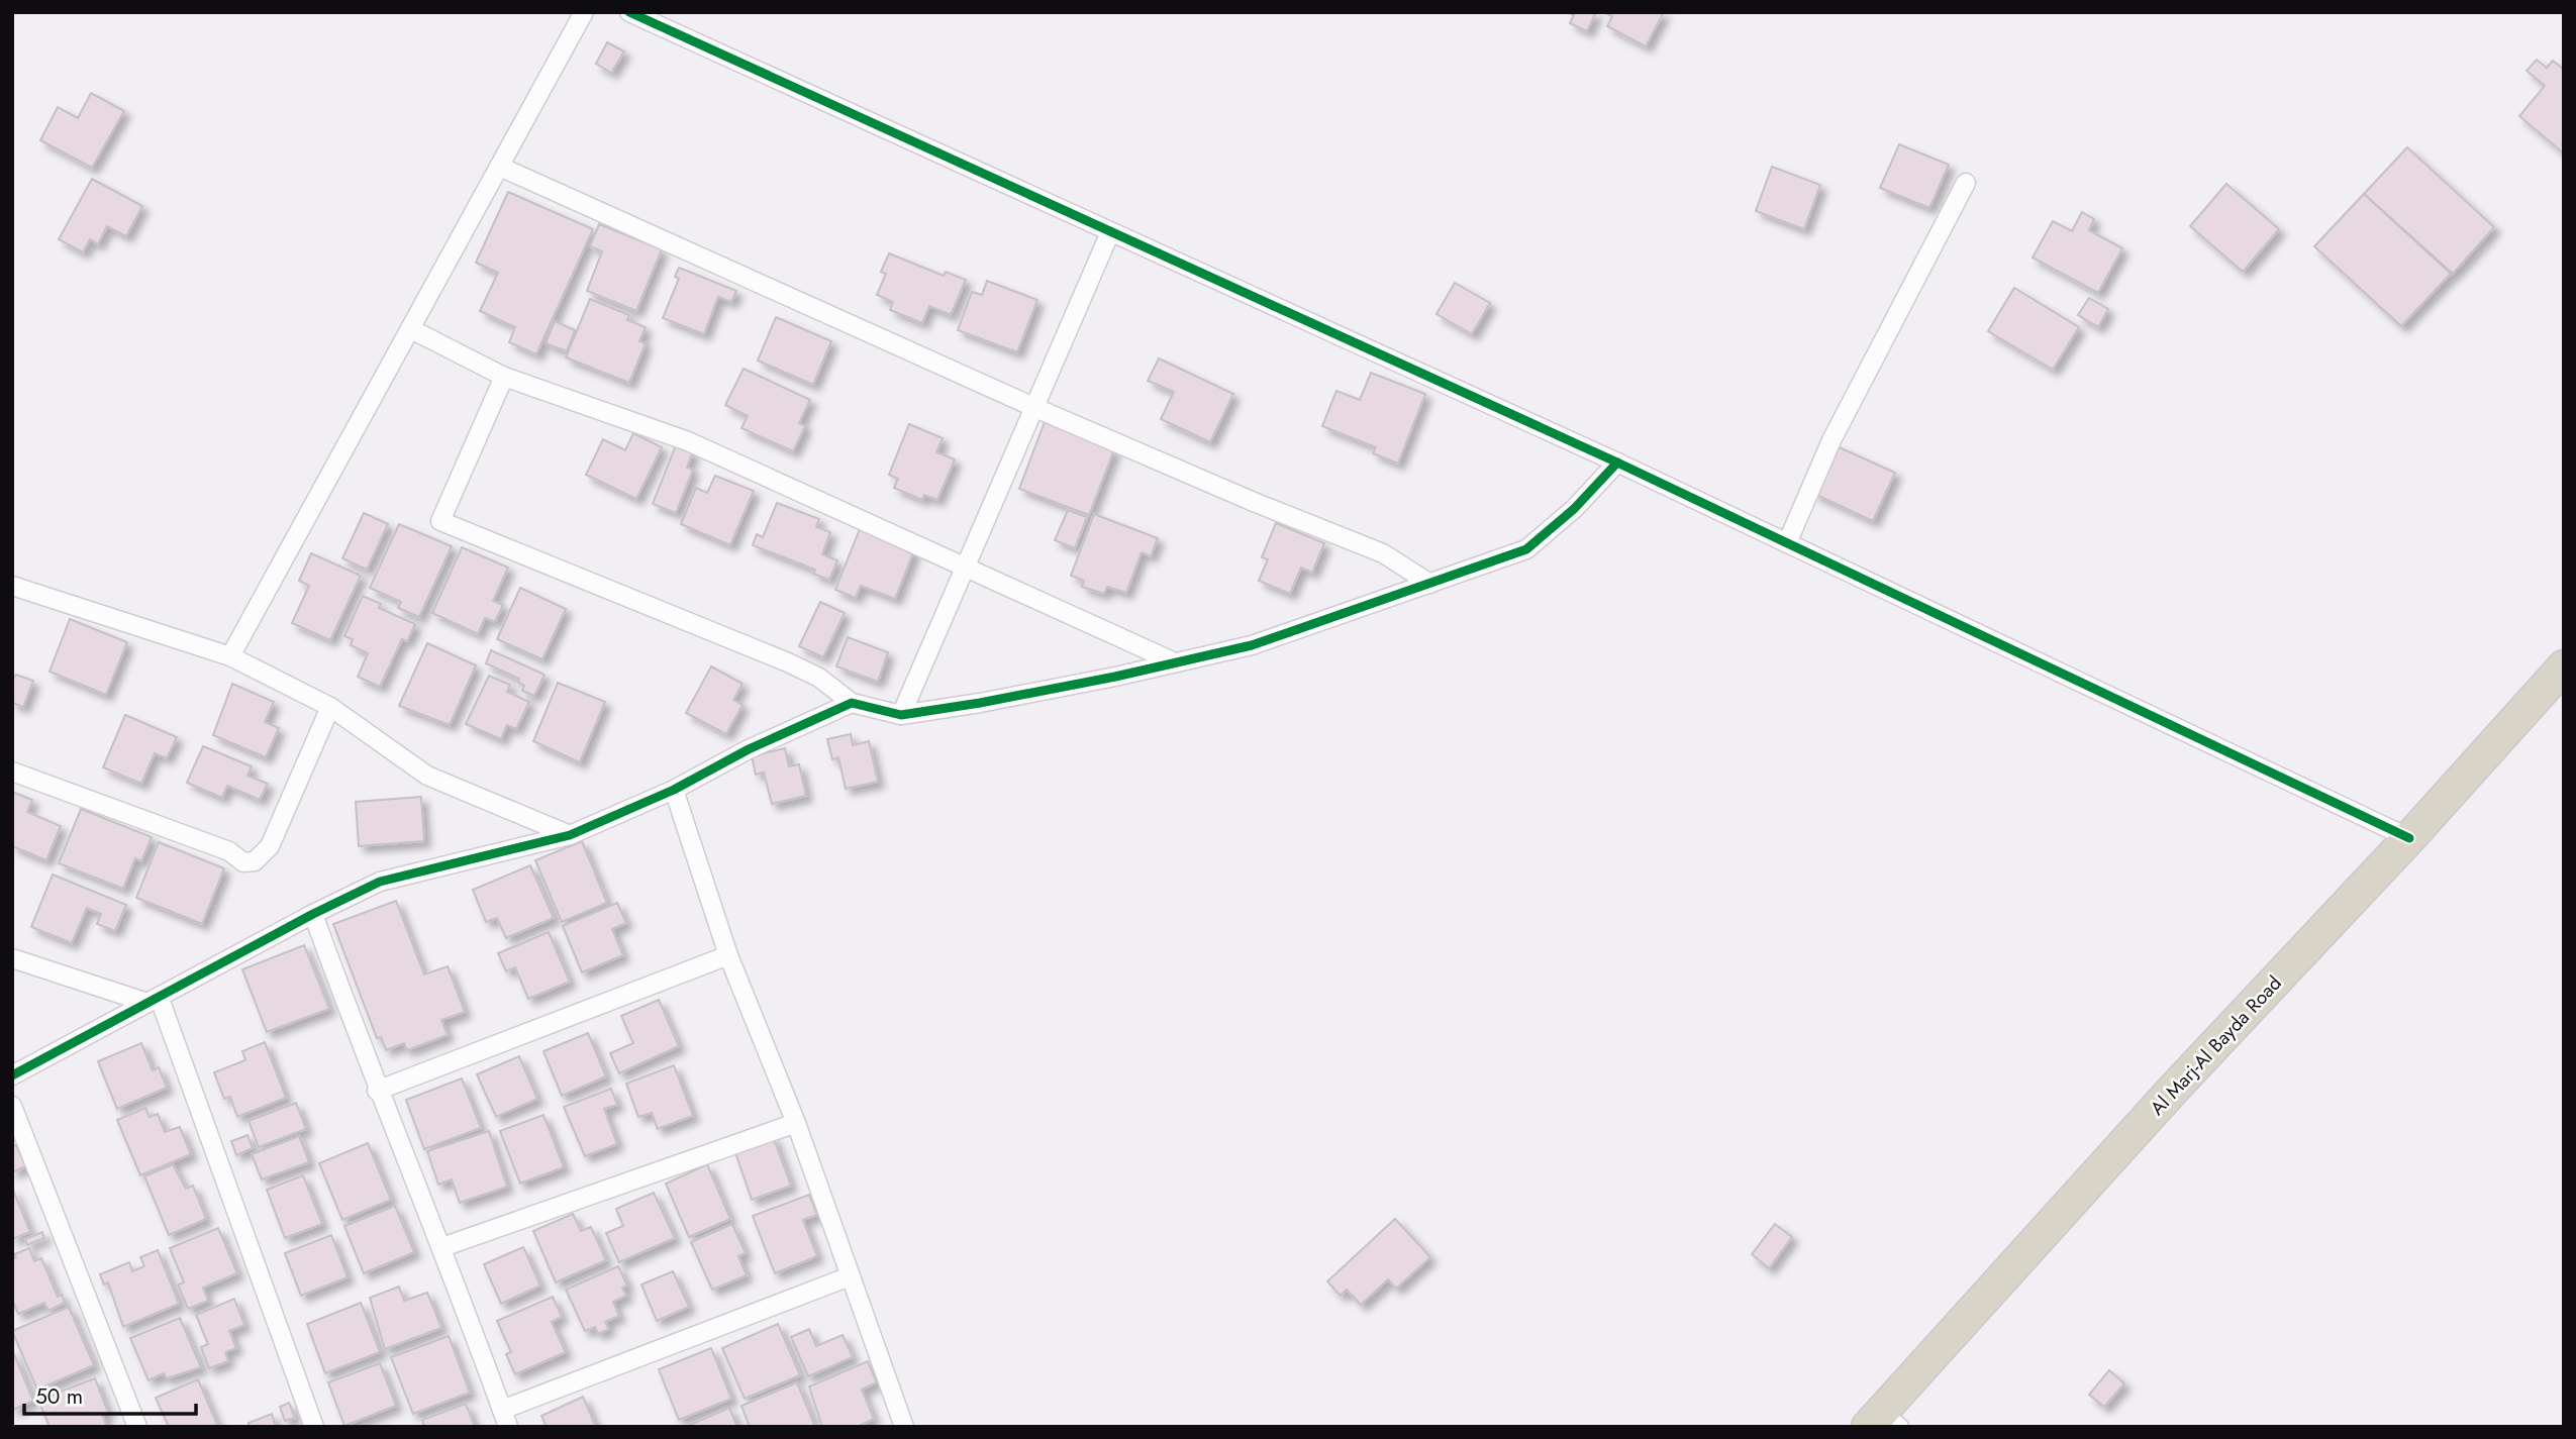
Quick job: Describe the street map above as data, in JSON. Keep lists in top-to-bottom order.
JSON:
{
  "streets": {
    "highway": ["Al Marj-Al Bayda Road"]
  },
  "scale_bar": "50 m"
}
